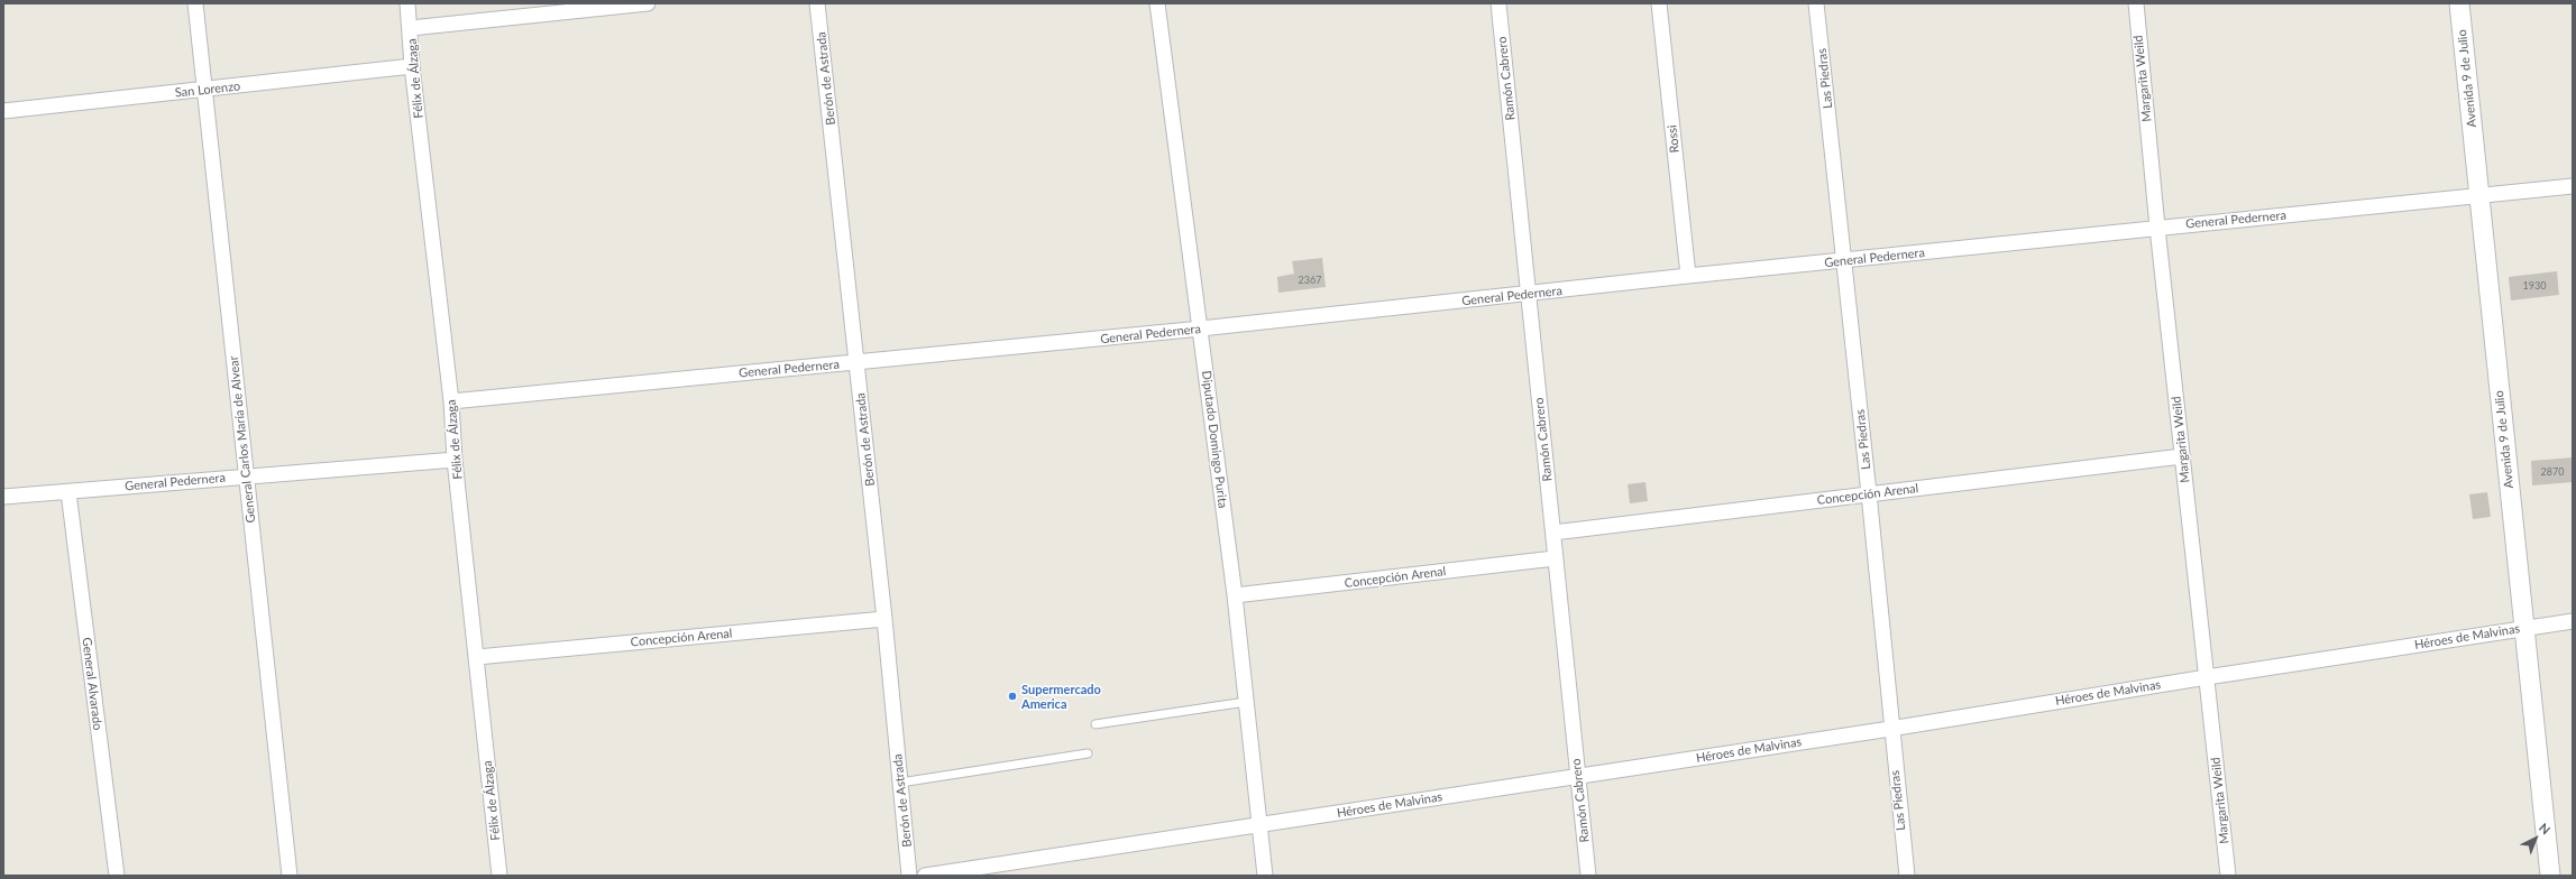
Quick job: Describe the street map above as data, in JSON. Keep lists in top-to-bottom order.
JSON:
{
  "streets": {
    "street": [
      "Félix de Álzaga",
      "Berón de Astrada",
      "Ramón Cabrero",
      "Las Piedras",
      "Margarita Weild",
      "Avenida 9 de Julio",
      "San Lorenzo",
      "Rossi",
      "General Pedernera",
      "General Carlos María de Alvear",
      "Diputado Domingo Purita",
      "Concepción Arenal",
      "Héroes de Malvinas",
      "General Alvarado"
    ]
  },
  "crossings": [
    ["Félix de Álzaga", "San Lorenzo"],
    ["Félix de Álzaga", "General Pedernera"],
    ["Félix de Álzaga", "Concepción Arenal"],
    ["Berón de Astrada", "General Pedernera"],
    ["Berón de Astrada", "Concepción Arenal"],
    ["Ramón Cabrero", "General Pedernera"],
    ["Ramón Cabrero", "Concepción Arenal"],
    ["Ramón Cabrero", "Héroes de Malvinas"],
    ["Las Piedras", "General Pedernera"],
    ["Las Piedras", "Concepción Arenal"],
    ["Las Piedras", "Héroes de Malvinas"],
    ["Margarita Weild", "General Pedernera"],
    ["Margarita Weild", "Concepción Arenal"],
    ["Margarita Weild", "Héroes de Malvinas"],
    ["Avenida 9 de Julio", "General Pedernera"],
    ["Avenida 9 de Julio", "Héroes de Malvinas"],
    ["San Lorenzo", "General Carlos María de Alvear"],
    ["Rossi", "General Pedernera"],
    ["General Pedernera", "General Carlos María de Alvear"],
    ["General Pedernera", "Diputado Domingo Purita"],
    ["General Pedernera", "General Alvarado"],
    ["Diputado Domingo Purita", "Concepción Arenal"],
    ["Diputado Domingo Purita", "Héroes de Malvinas"]
  ],
  "places": ["Supermercado America"],
  "house_numbers": ["2367", "1930", "2870"],
  "north": "top right"
}
